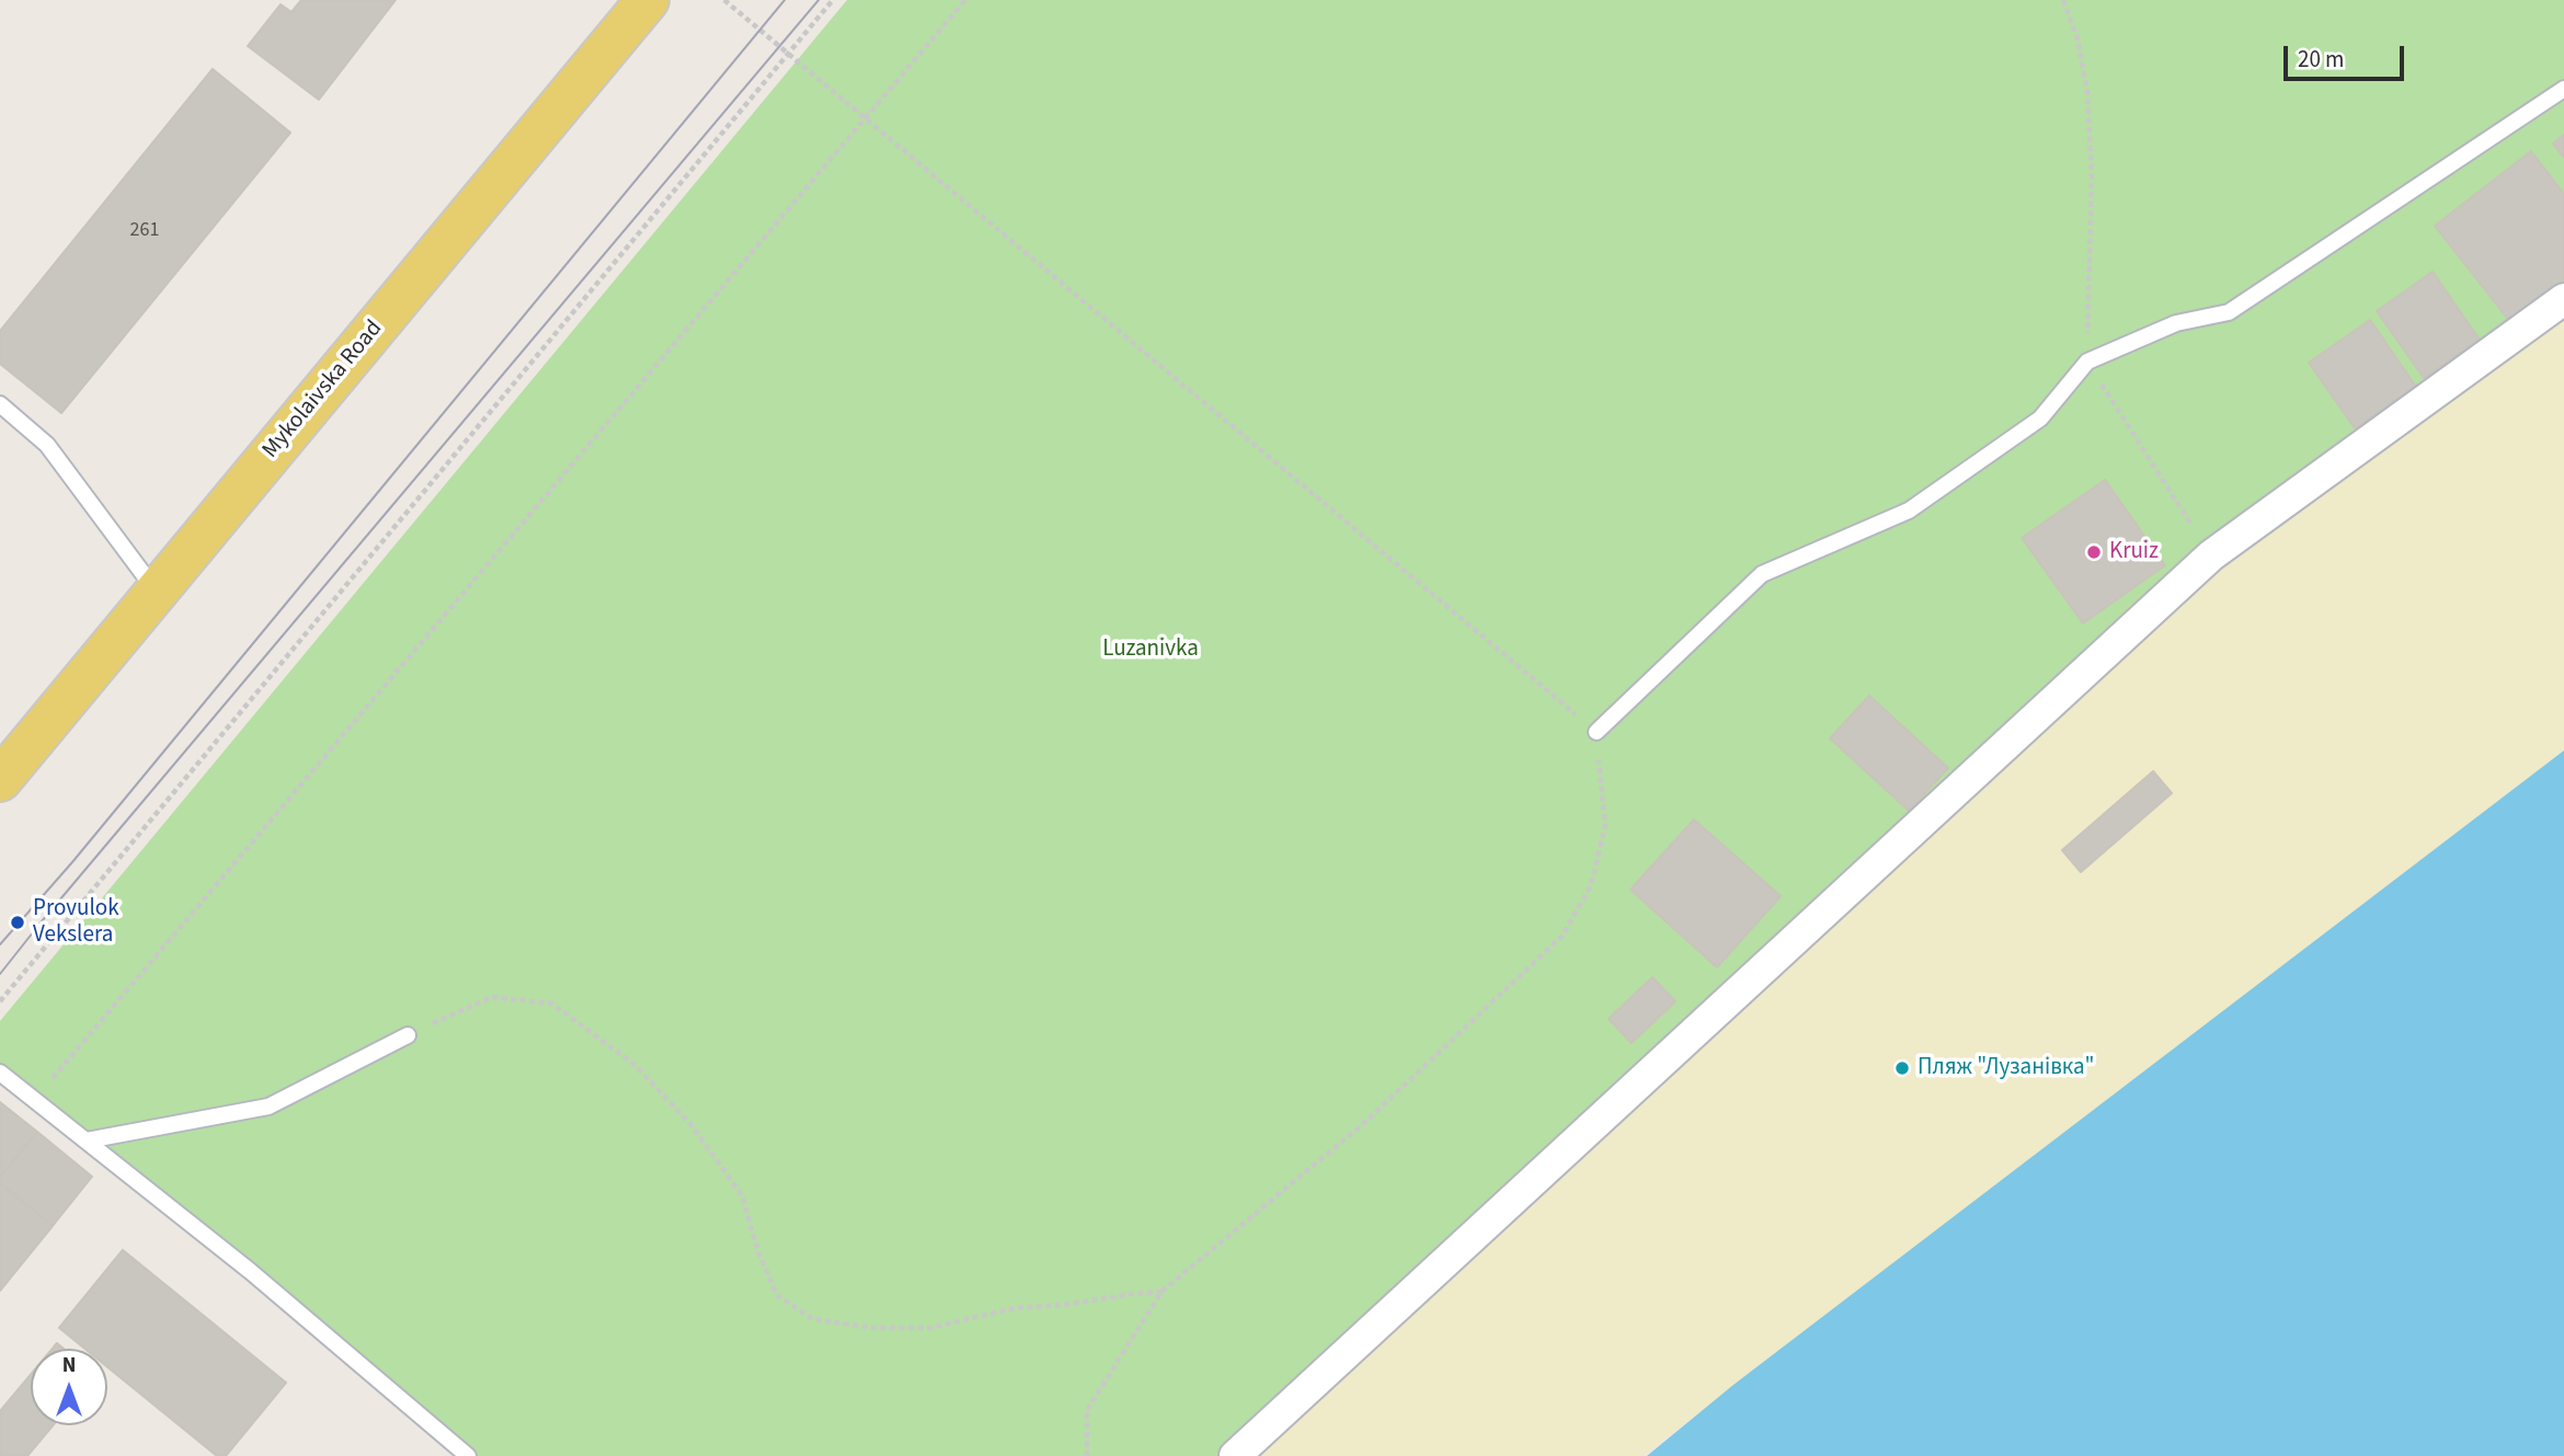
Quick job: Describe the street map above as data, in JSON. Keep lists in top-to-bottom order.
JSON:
{
  "streets": {
    "main road": ["Mykolaivska Road"]
  },
  "parks": ["Luzanivka"],
  "places": ["Kruiz", "Provulok Vekslera", "Пляж \"Лузанівка\""],
  "house_numbers": ["261"],
  "scale_bar": "20 m",
  "north": "top"
}
